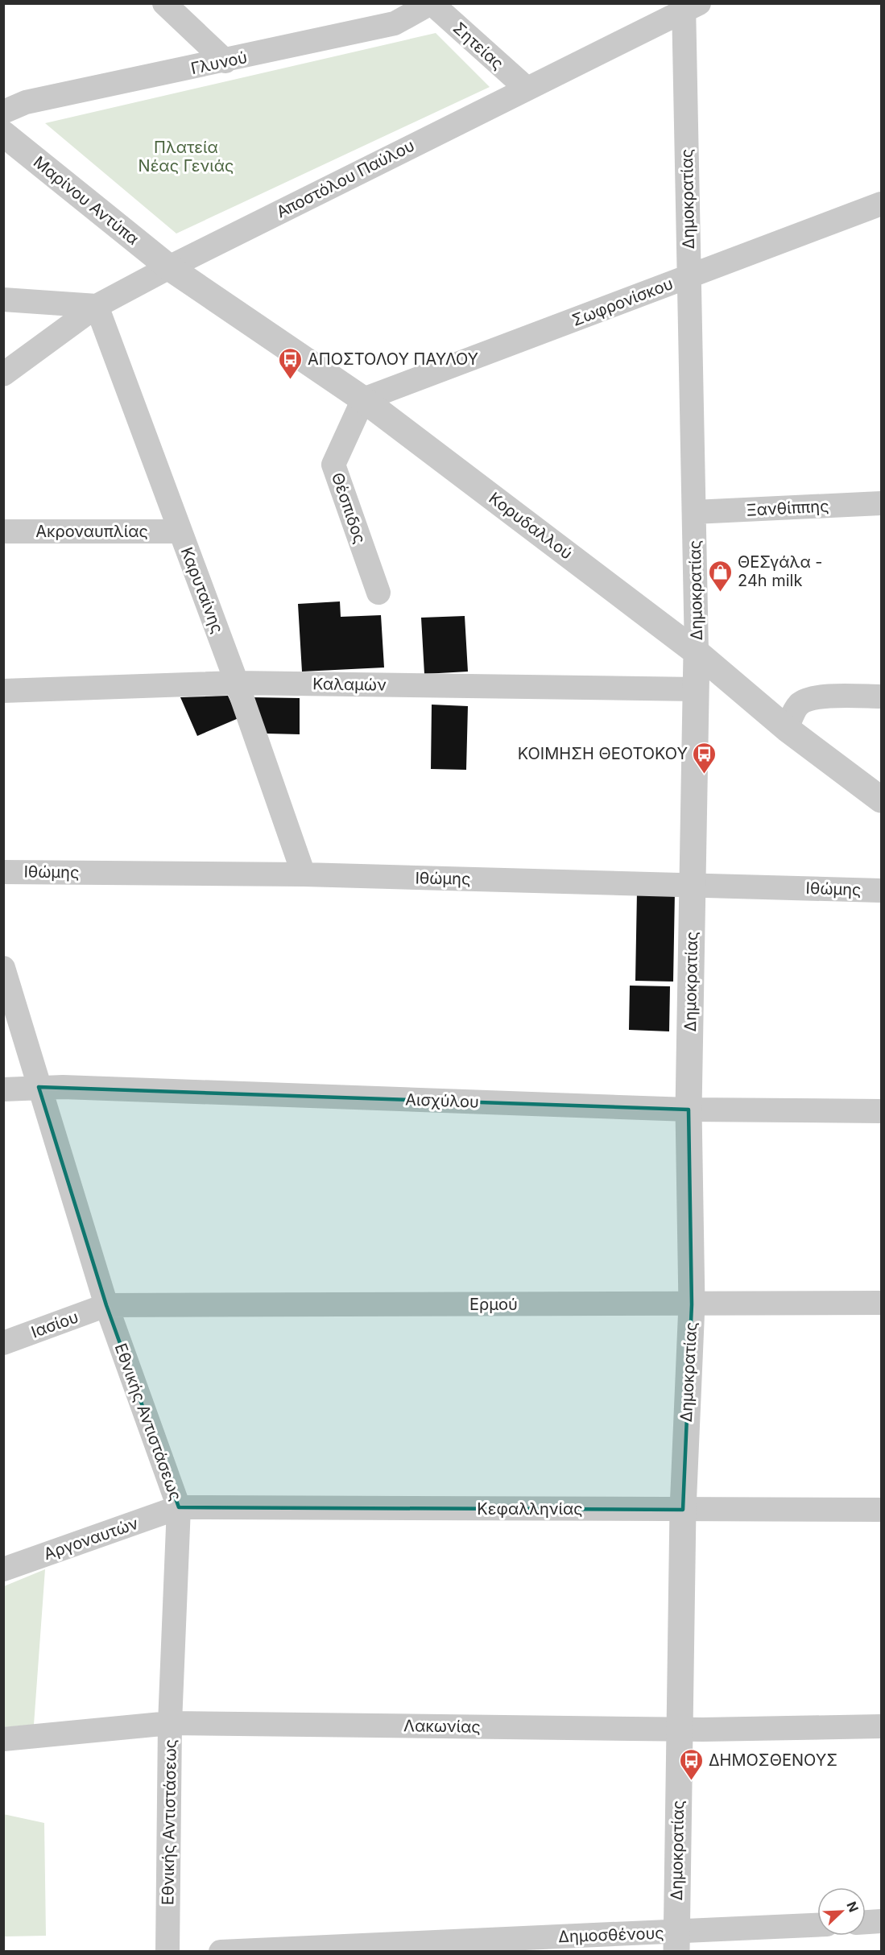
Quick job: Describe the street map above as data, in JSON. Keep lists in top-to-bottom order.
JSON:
{
  "streets": {
    "street": [
      "Σητείας",
      "Γλυνού",
      "Αποστόλου Παύλου",
      "Δημοκρατίας",
      "Μαρίνου Αντύπα",
      "Σωφρονίσκου",
      "Θέσπιδος",
      "Ξανθίππης",
      "Κορυδαλλού",
      "Ακροναυπλίας",
      "Καρυταίνης",
      "Καλαμών",
      "Ιθώμης",
      "Αισχύλου",
      "Ερμού",
      "Ιασίου",
      "Εθνικής Αντιστάσεως",
      "Κεφαλληνίας",
      "Αργοναυτών",
      "Λακωνίας",
      "Δημοσθένους"
    ]
  },
  "crossings": [
    ["Σητείας", "Γλυνού"],
    ["Σητείας", "Αποστόλου Παύλου"],
    ["Αποστόλου Παύλου", "Δημοκρατίας"],
    ["Αποστόλου Παύλου", "Μαρίνου Αντύπα"],
    ["Αποστόλου Παύλου", "Κορυδαλλού"],
    ["Αποστόλου Παύλου", "Καρυταίνης"],
    ["Δημοκρατίας", "Σωφρονίσκου"],
    ["Δημοκρατίας", "Ξανθίππης"],
    ["Δημοκρατίας", "Κορυδαλλού"],
    ["Δημοκρατίας", "Καλαμών"],
    ["Δημοκρατίας", "Ιθώμης"],
    ["Δημοκρατίας", "Αισχύλου"],
    ["Δημοκρατίας", "Ερμού"],
    ["Δημοκρατίας", "Κεφαλληνίας"],
    ["Δημοκρατίας", "Λακωνίας"],
    ["Δημοκρατίας", "Δημοσθένους"],
    ["Μαρίνου Αντύπα", "Κορυδαλλού"],
    ["Σωφρονίσκου", "Θέσπιδος"],
    ["Σωφρονίσκου", "Κορυδαλλού"],
    ["Θέσπιδος", "Κορυδαλλού"],
    ["Ακροναυπλίας", "Καρυταίνης"],
    ["Καρυταίνης", "Καλαμών"],
    ["Καρυταίνης", "Ιθώμης"],
    ["Αισχύλου", "Εθνικής Αντιστάσεως"],
    ["Ερμού", "Ιασίου"],
    ["Ερμού", "Εθνικής Αντιστάσεως"],
    ["Ιασίου", "Εθνικής Αντιστάσεως"],
    ["Εθνικής Αντιστάσεως", "Κεφαλληνίας"],
    ["Εθνικής Αντιστάσεως", "Αργοναυτών"],
    ["Εθνικής Αντιστάσεως", "Λακωνίας"],
    ["Κεφαλληνίας", "Αργοναυτών"]
  ],
  "parks": ["Πλατεία Νέας Γενιάς"],
  "places": {
    "bus stop": ["ΑΠΟΣΤΟΛΟΥ ΠΑΥΛΟΥ", "ΚΟΙΜΗΣΗ ΘΕΟΤΟΚΟΥ", "ΔΗΜΟΣΘΕΝΟΥΣ"],
    "shop": ["ΘΕΣγάλα - 24h milk"]
  },
  "north": "top right"
}
